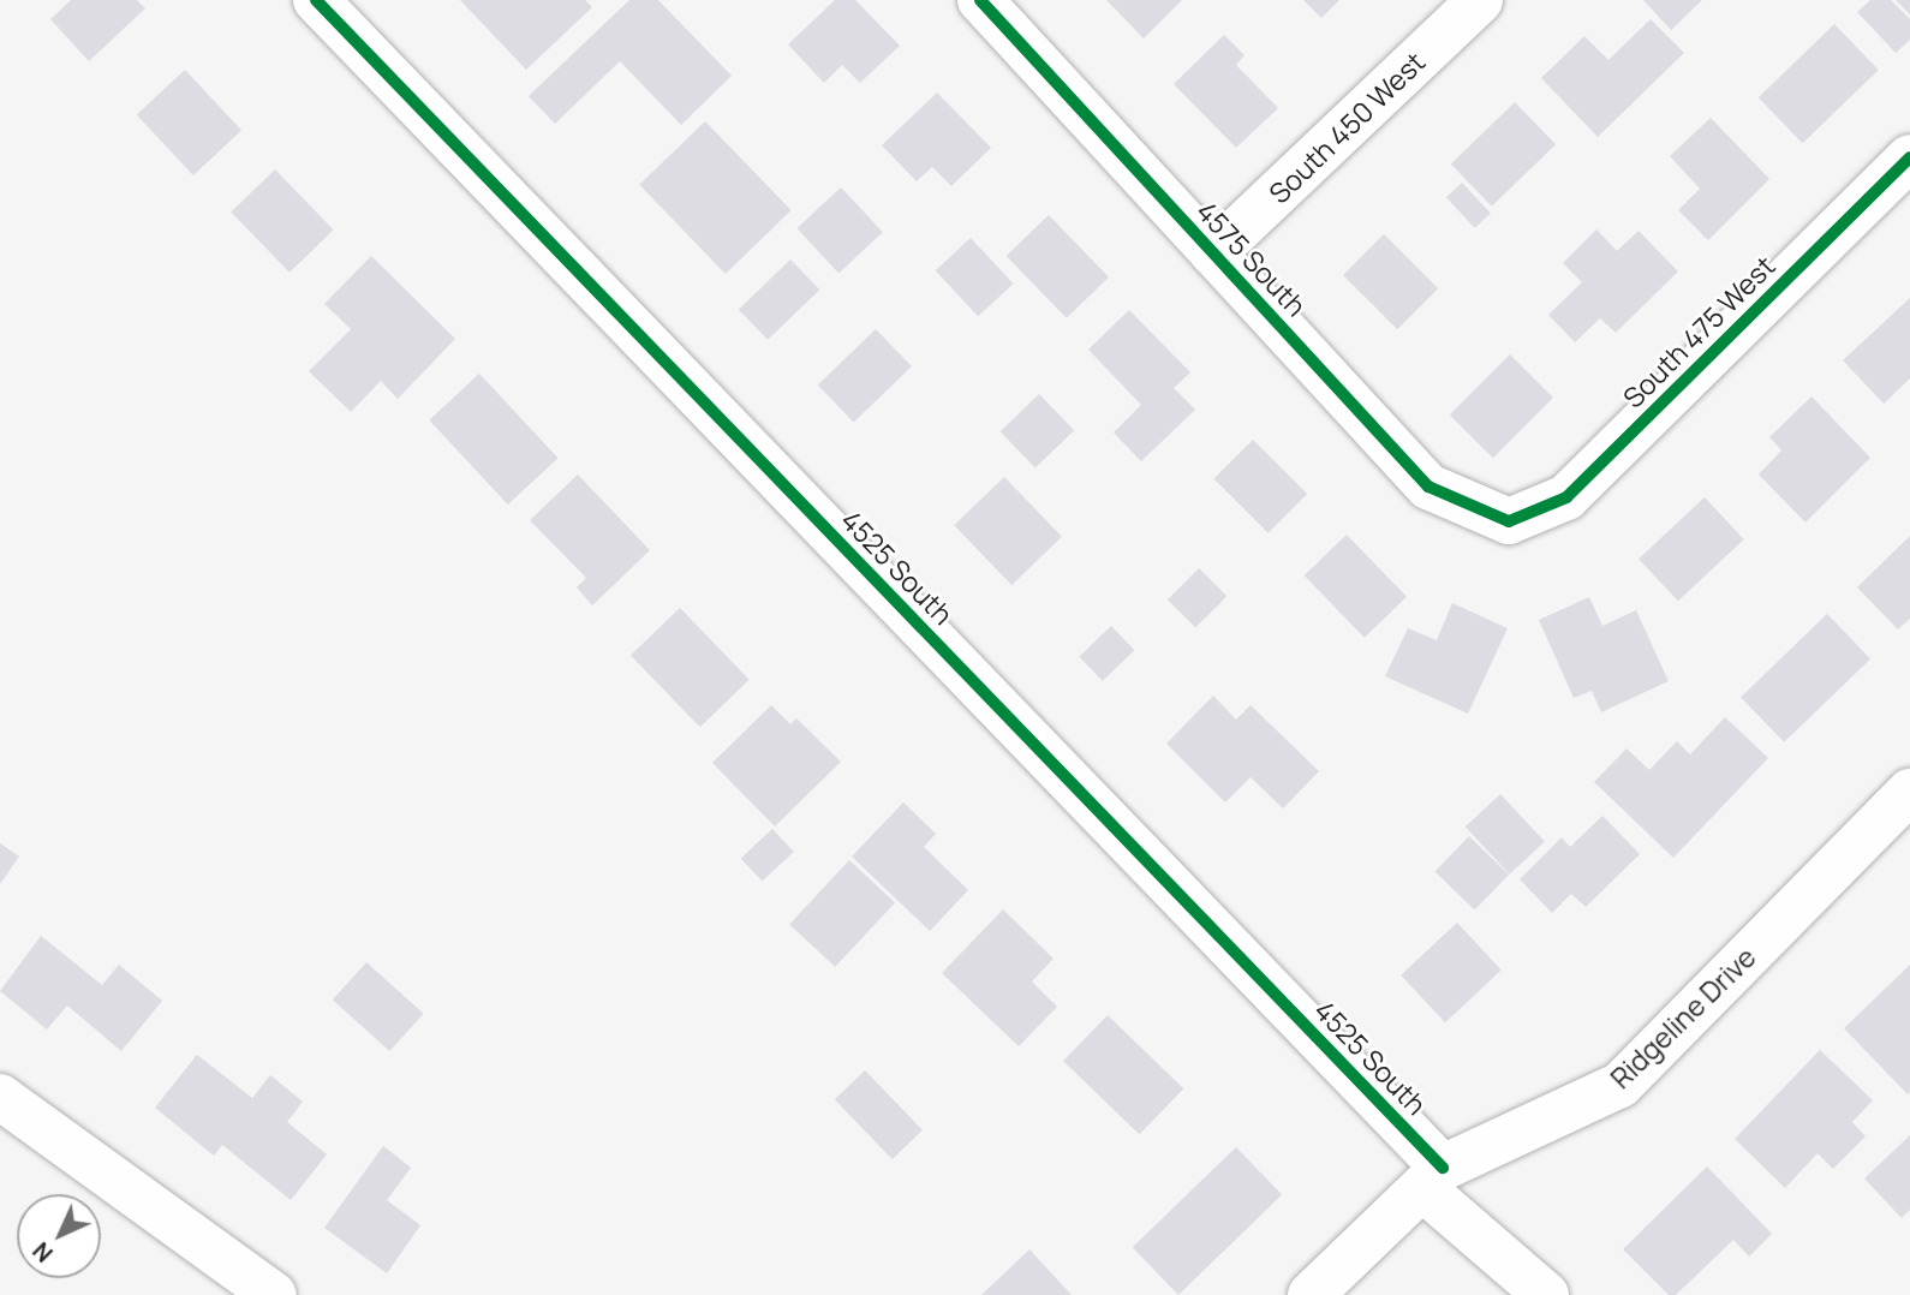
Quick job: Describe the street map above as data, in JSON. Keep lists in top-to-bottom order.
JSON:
{
  "streets": {
    "street": [
      "South 450 West",
      "4575 South",
      "South 475 West",
      "4525 South",
      "Ridgeline Drive"
    ]
  },
  "crossings": [
    ["South 450 West", "4575 South"],
    ["4575 South", "South 475 West"],
    ["4525 South", "Ridgeline Drive"]
  ],
  "north": "bottom left"
}
